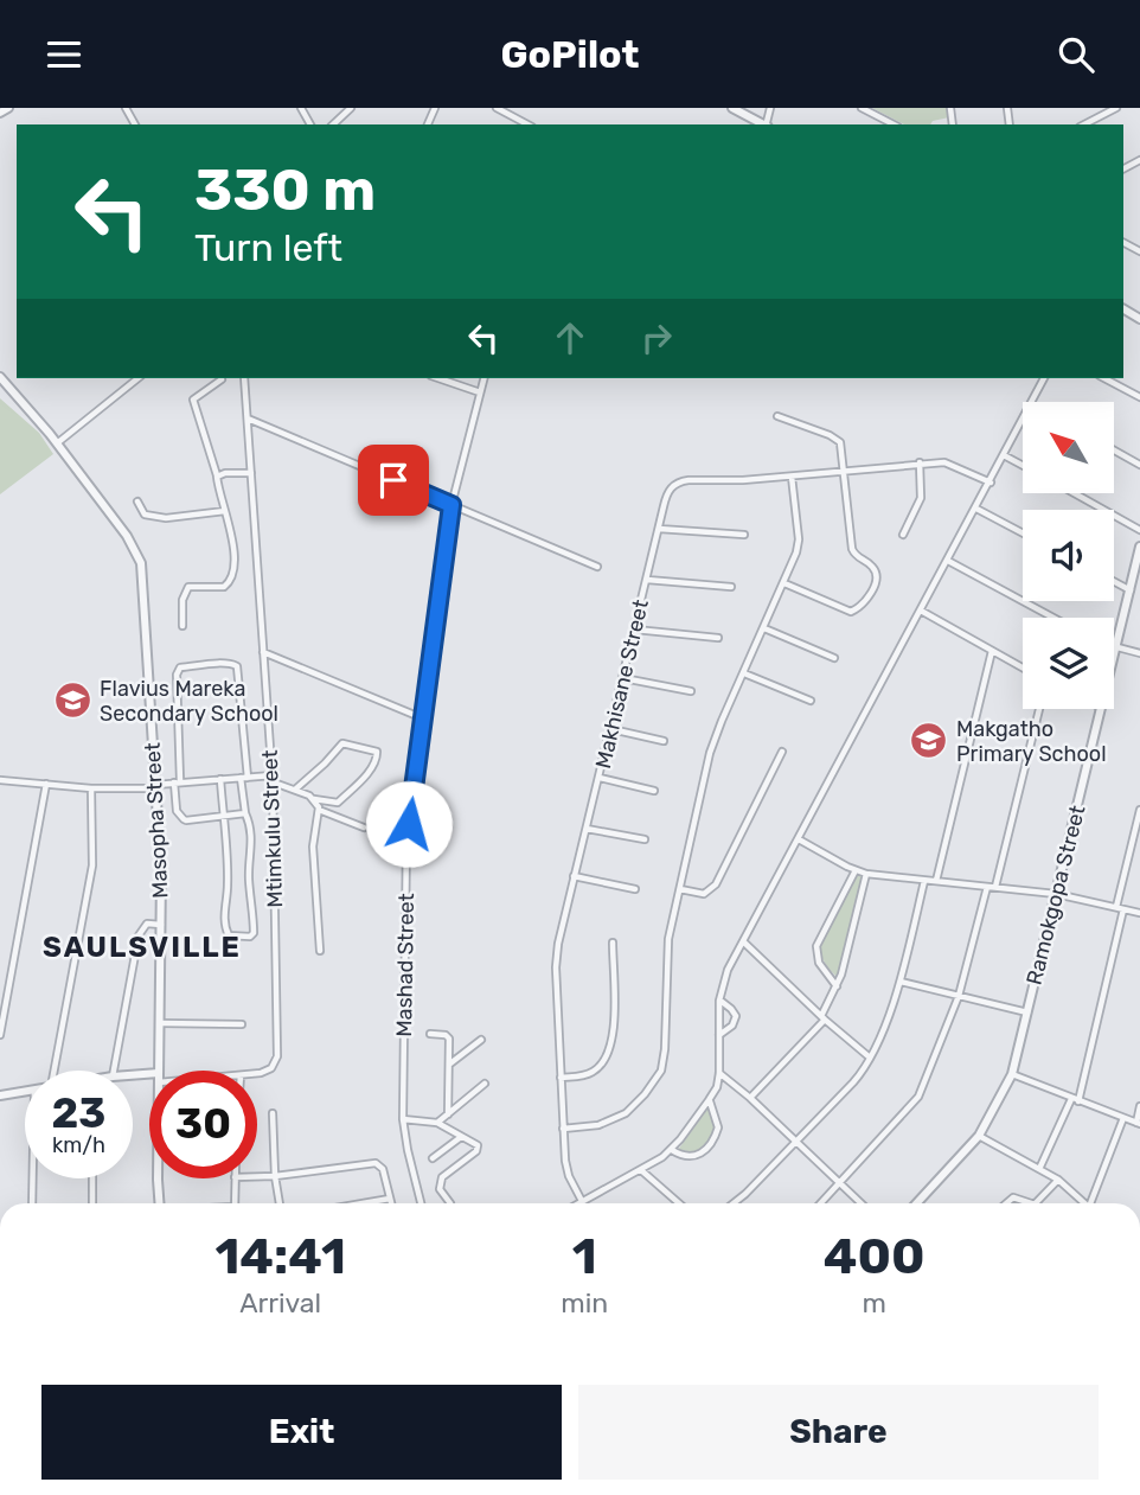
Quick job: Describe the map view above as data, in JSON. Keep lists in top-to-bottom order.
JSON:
{
  "streets": {
    "street": [
      "Makhisane Street",
      "Masopha Street",
      "Mtimkulu Street",
      "Ramokgopa Street",
      "Mashad Street"
    ]
  },
  "districts": ["SAULSVILLE"],
  "places": {
    "school or university": ["Flavius Mareka Secondary School", "Makgatho Primary School"]
  },
  "north": "top left",
  "page": {
    "header": "GoPilot",
    "turn": ["330 m", "Turn left"],
    "speed": "23 km/h",
    "limit": "30",
    "eta": [
      "14:41",
      "Arrival",
      "1",
      "min",
      "400",
      "m"
    ],
    "buttons": ["Exit", "Share"]
  }
}
